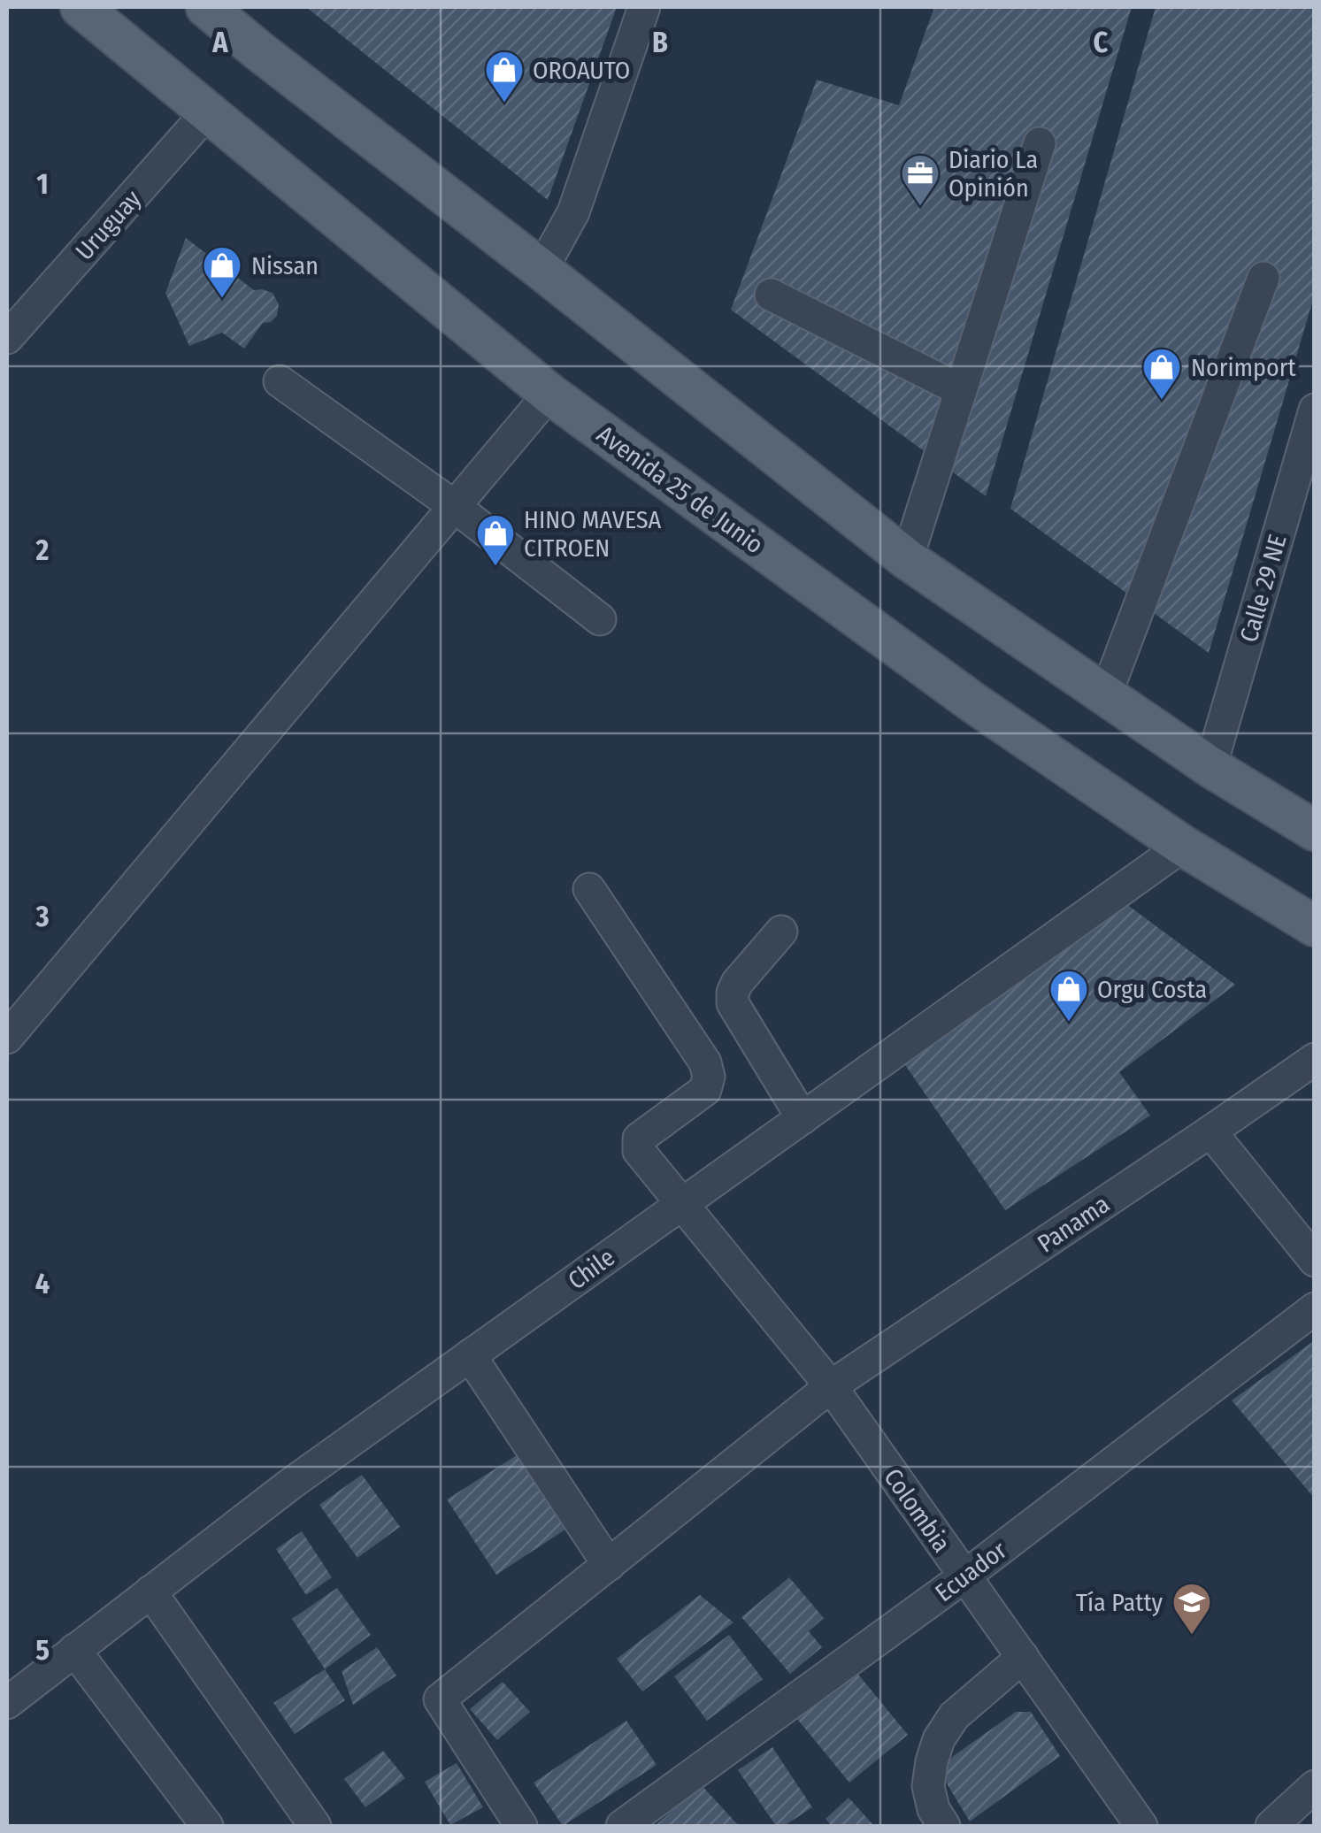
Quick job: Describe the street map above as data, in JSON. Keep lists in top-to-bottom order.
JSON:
{
  "streets": {
    "main road": ["Avenida 25 de Junio"],
    "street": [
      "Uruguay",
      "Calle 29 NE",
      "Panama",
      "Chile",
      "Colombia",
      "Ecuador"
    ]
  },
  "crossings": [
    ["Uruguay", "Avenida 25 de Junio"],
    ["Avenida 25 de Junio", "Chile"],
    ["Panama", "Colombia"],
    ["Chile", "Colombia"],
    ["Colombia", "Ecuador"]
  ],
  "places": {
    "shop": [
      "OROAUTO",
      "Nissan",
      "Norimport",
      "HINO MAVESA CITROEN",
      "Orgu Costa"
    ],
    "office": ["Diario La Opinión"],
    "school or university": ["Tía Patty"]
  },
  "grid": {
    "columns": ["A", "B", "C"],
    "rows": [
      "1",
      "2",
      "3",
      "4",
      "5"
    ]
  }
}
